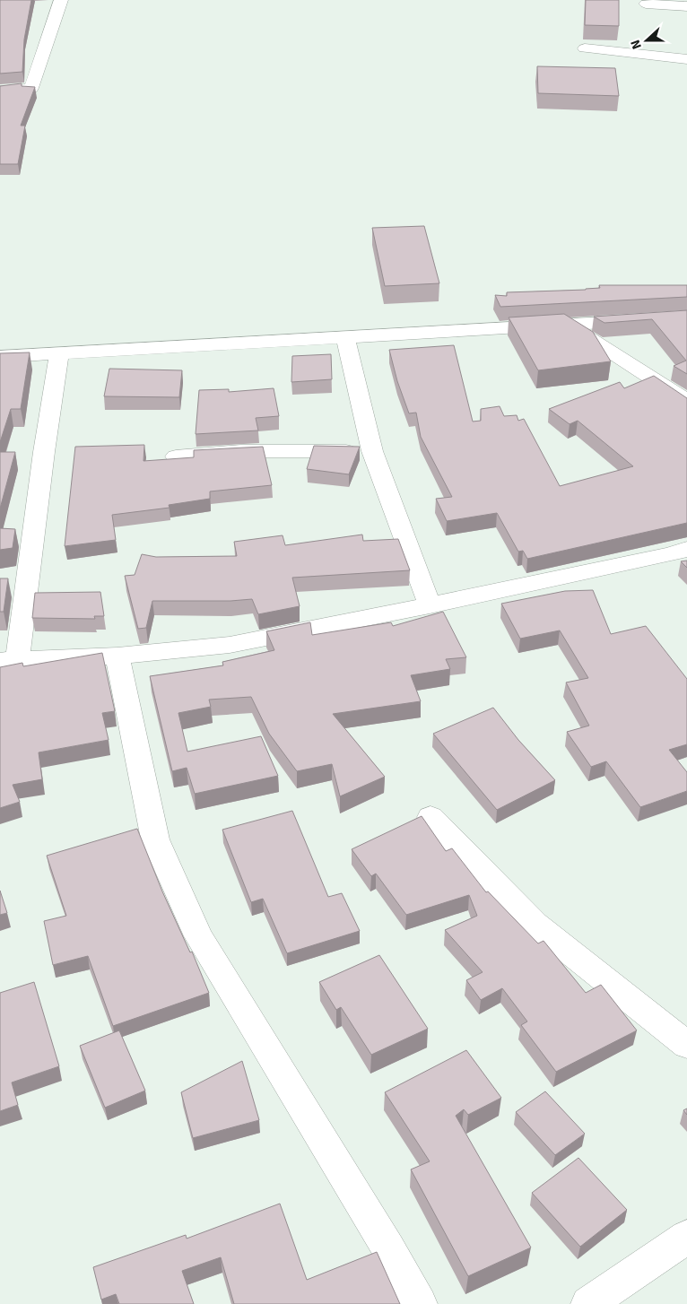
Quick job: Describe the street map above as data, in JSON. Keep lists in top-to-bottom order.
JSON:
{
  "north": "left"
}
